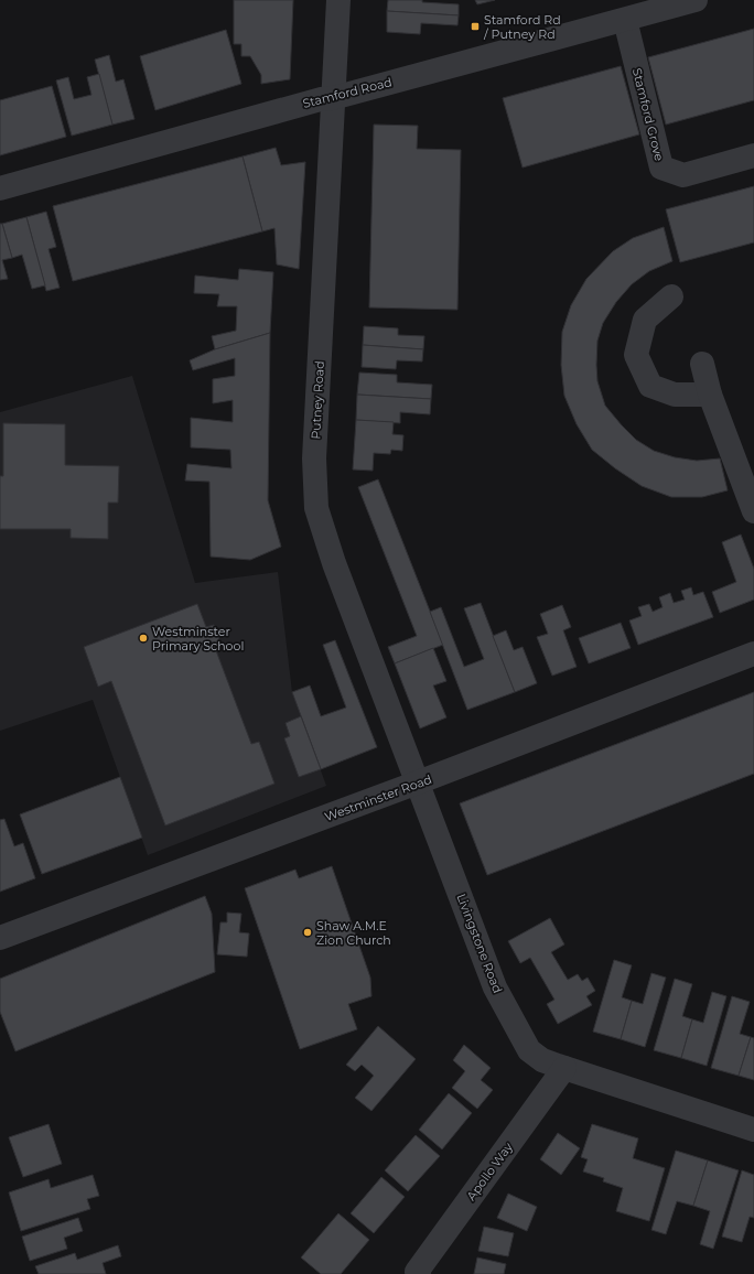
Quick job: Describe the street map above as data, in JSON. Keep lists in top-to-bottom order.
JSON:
{
  "streets": {
    "street": [
      "Stamford Road",
      "Stamford Grove",
      "Putney Road",
      "Westminster Road",
      "Livingstone Road",
      "Apollo Way"
    ]
  },
  "crossings": [
    ["Stamford Road", "Stamford Grove"],
    ["Stamford Road", "Putney Road"],
    ["Putney Road", "Westminster Road"],
    ["Putney Road", "Livingstone Road"],
    ["Westminster Road", "Livingstone Road"],
    ["Livingstone Road", "Apollo Way"]
  ],
  "places": {
    "transit": ["Stamford Rd / Putney Rd"],
    "other": ["Westminster Primary School", "Shaw A.M.E Zion Church"]
  }
}
